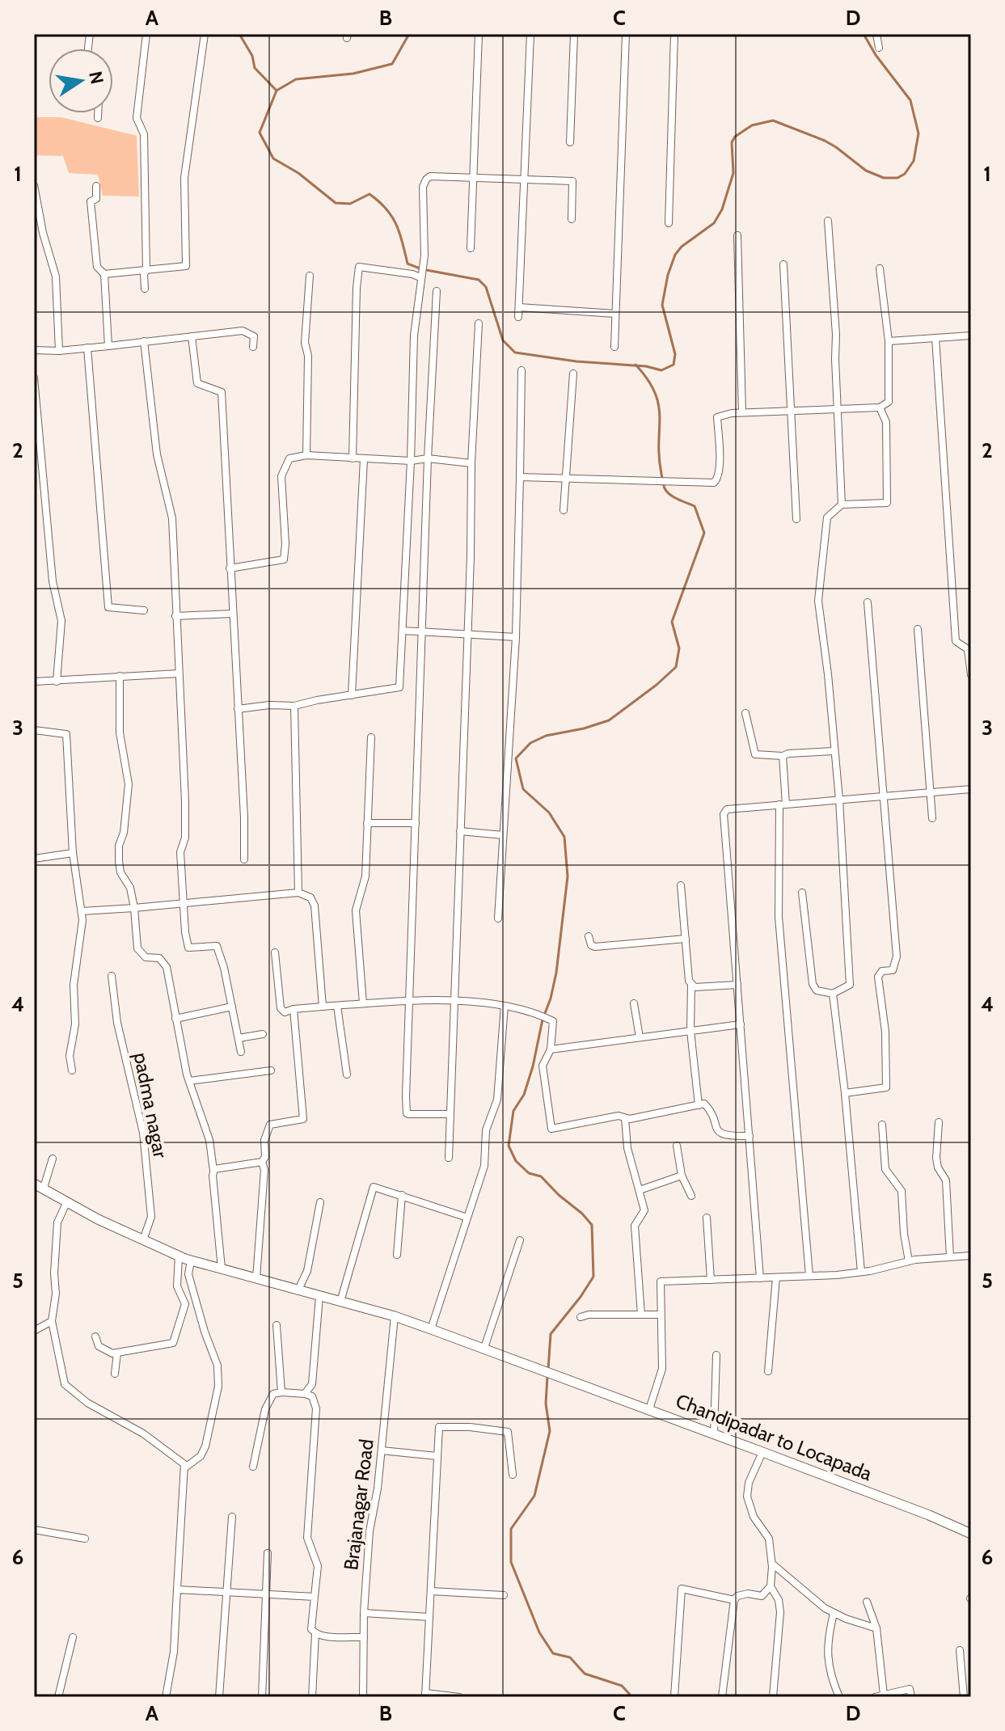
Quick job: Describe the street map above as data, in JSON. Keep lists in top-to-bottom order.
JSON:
{
  "streets": {
    "street": ["padma nagar", "Chandipadar to Locapada", "Brajanagar Road"]
  },
  "crossings": [
    ["padma nagar", "Chandipadar to Locapada"],
    ["Chandipadar to Locapada", "Brajanagar Road"]
  ],
  "north": "right",
  "grid": {
    "columns": [
      "A",
      "B",
      "C",
      "D"
    ],
    "rows": [
      "1",
      "2",
      "3",
      "4",
      "5",
      "6"
    ]
  }
}
